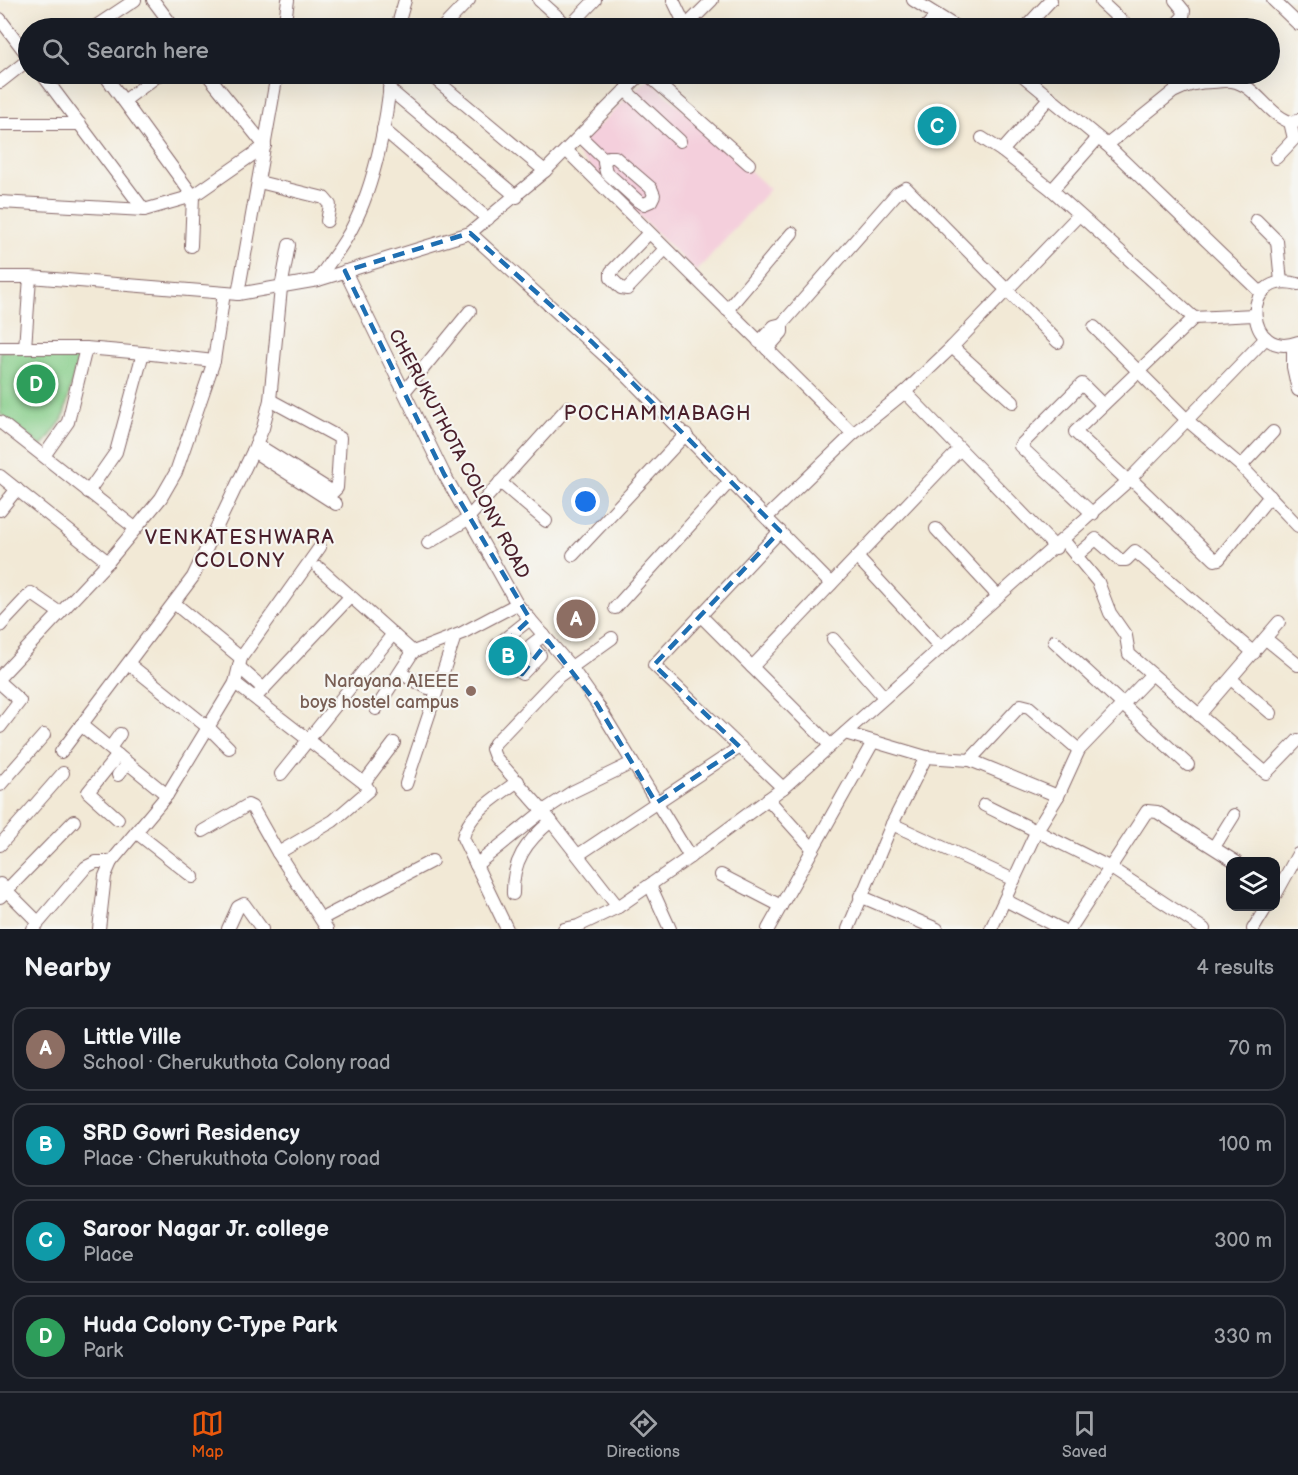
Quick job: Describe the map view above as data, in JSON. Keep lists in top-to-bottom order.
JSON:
{
  "streets": {
    "street": ["CHERUKUTHOTA COLONY ROAD"]
  },
  "districts": ["POCHAMMABAGH", "VENKATESHWARA COLONY"],
  "places": ["Narayana AIEEE boys hostel campus"],
  "page": {
    "search": "Search here",
    "pins": [
      "C",
      "D",
      "A",
      "B"
    ],
    "heading": ["Nearby", "4 results"],
    "list": [
      {
        "mark": "A",
        "name": "Little Ville",
        "note": "School · Cherukuthota Colony road",
        "value": "70 m"
      },
      {
        "mark": "B",
        "name": "SRD Gowri Residency",
        "note": "Place · Cherukuthota Colony road",
        "value": "100 m"
      },
      {
        "mark": "C",
        "name": "Saroor Nagar Jr. college",
        "note": "Place",
        "value": "300 m"
      },
      {
        "mark": "D",
        "name": "Huda Colony C-Type Park",
        "note": "Park",
        "value": "330 m"
      }
    ],
    "nav": ["Map", "Directions", "Saved"]
  }
}
